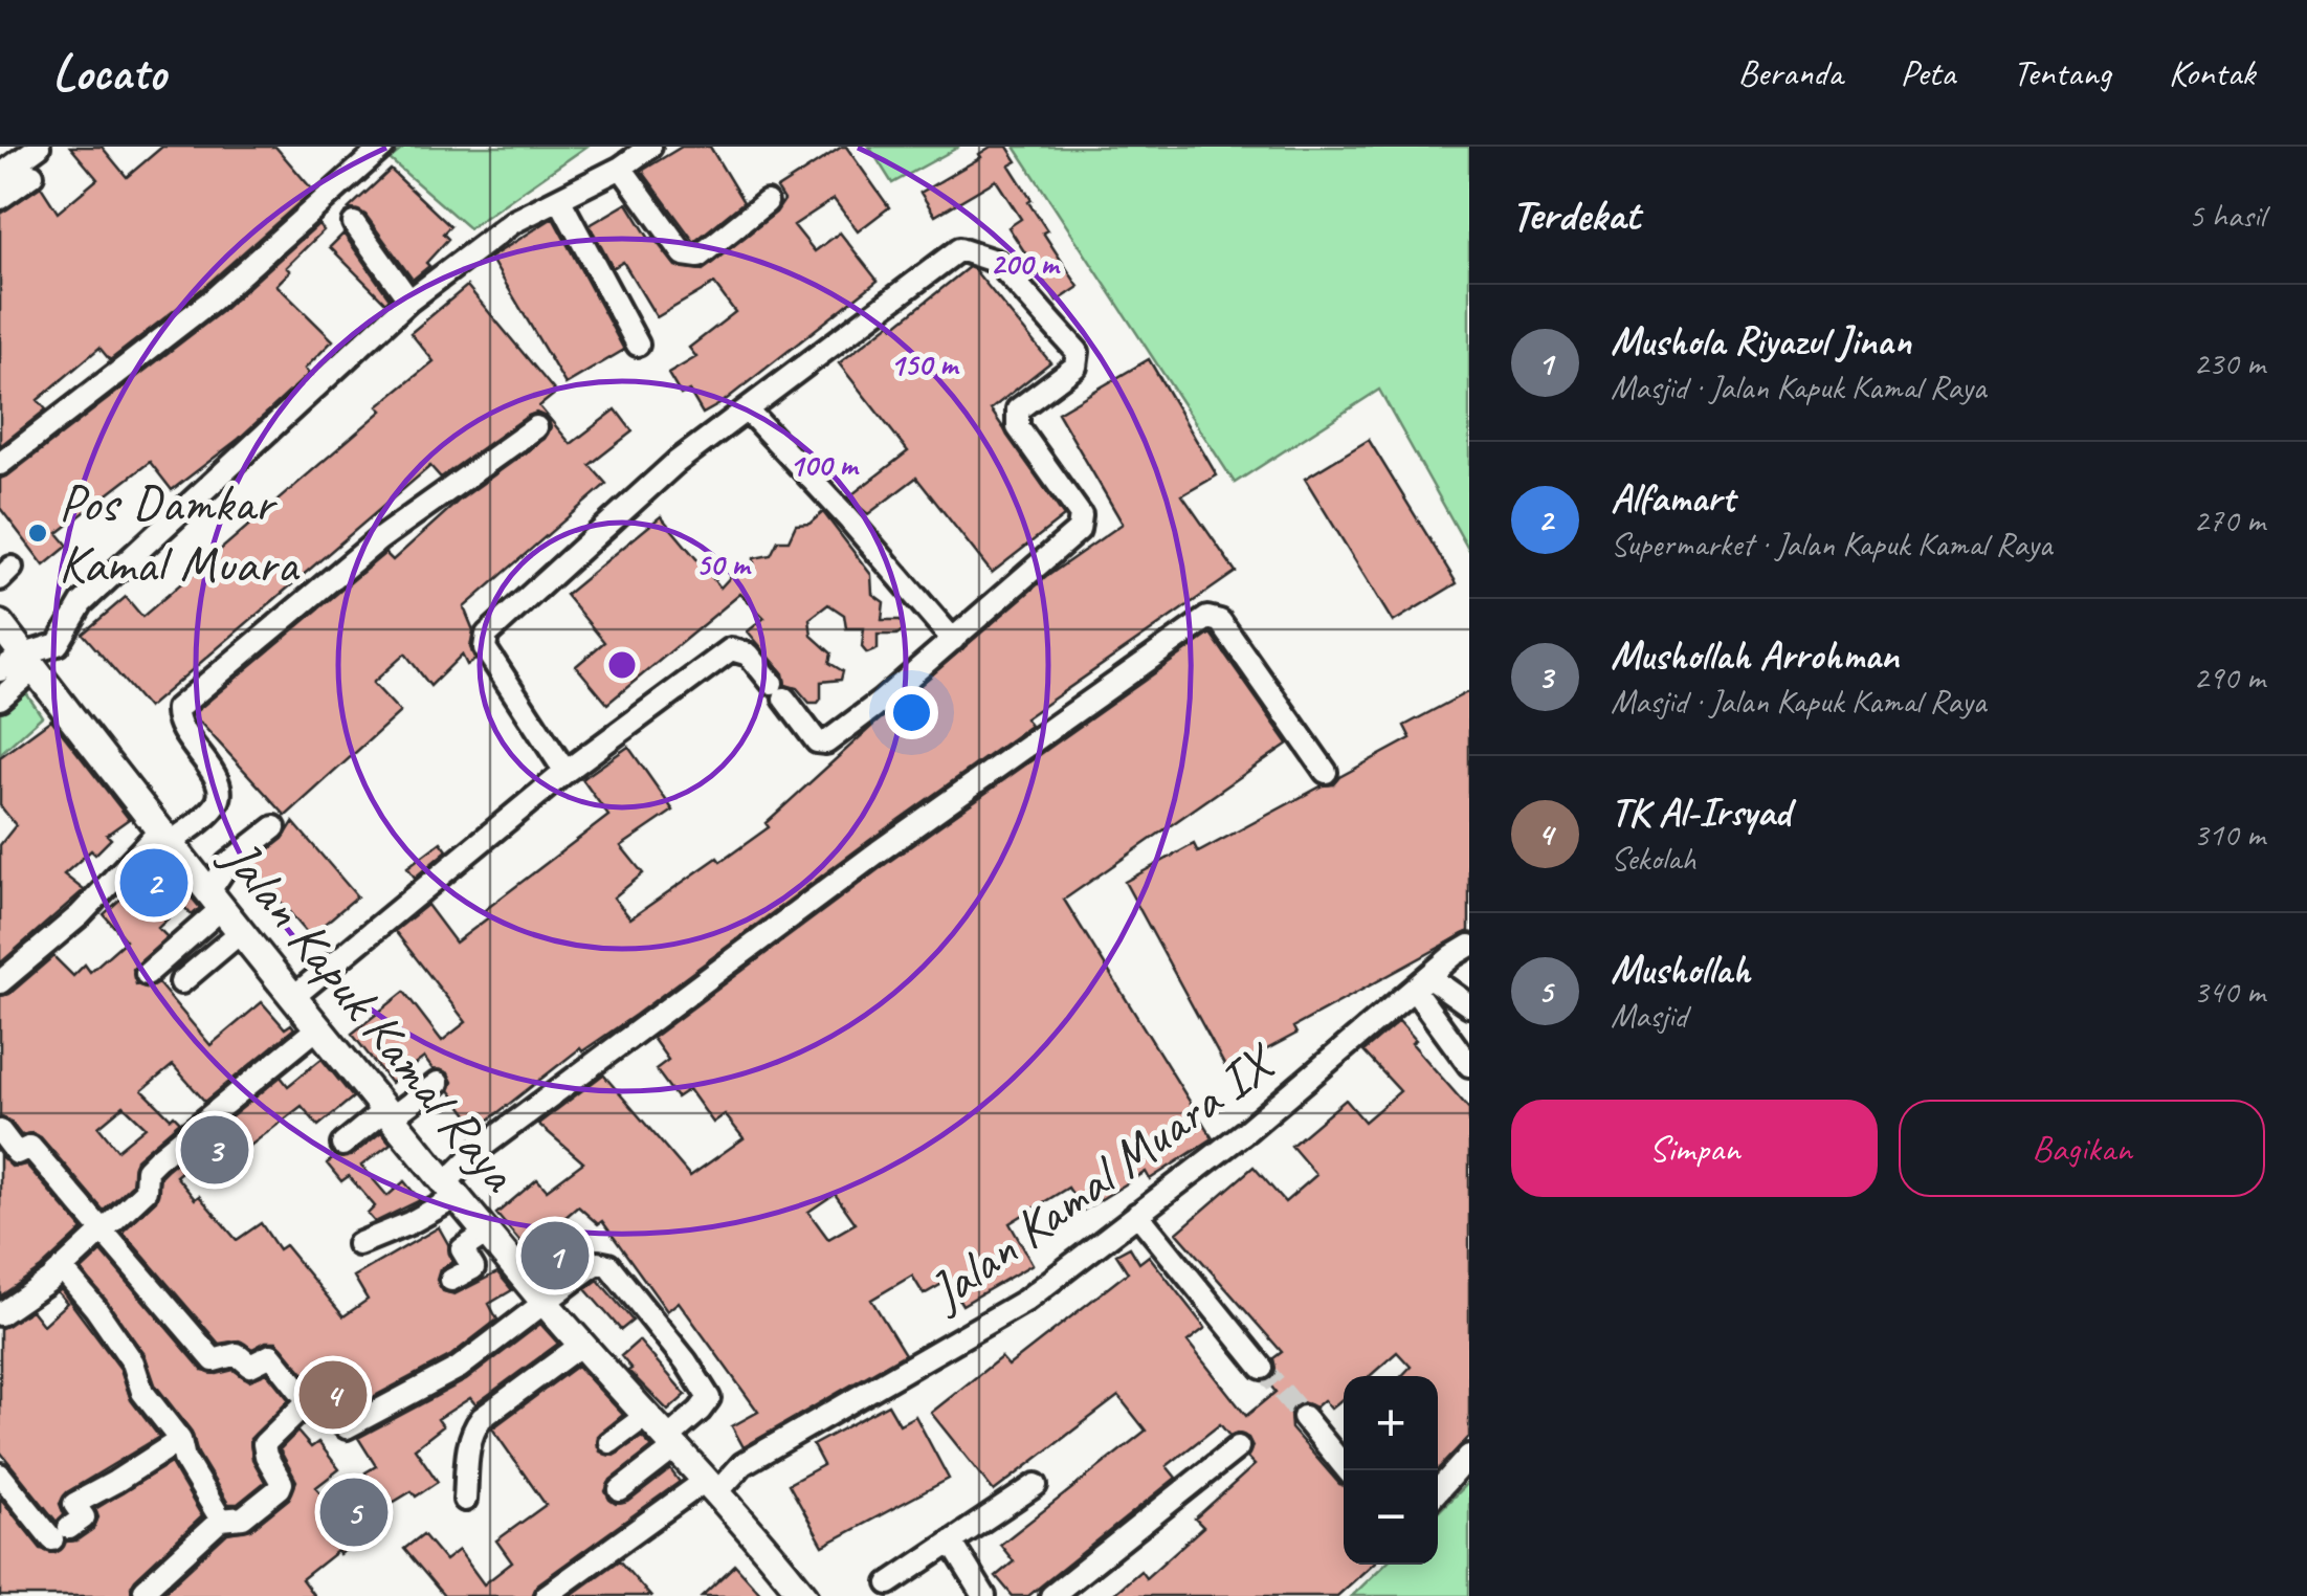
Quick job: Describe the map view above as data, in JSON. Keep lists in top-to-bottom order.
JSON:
{
  "streets": {
    "main road": ["Jalan Kapuk Kamal Raya"],
    "street": ["Jalan Kamal Muara IX"]
  },
  "crossings": [
    ["Jalan Kapuk Kamal Raya", "Jalan Kamal Muara IX"]
  ],
  "places": ["Pos Damkar Kamal Muara"],
  "page": {
    "header": "Locato",
    "nav": [
      "Beranda",
      "Peta",
      "Tentang",
      "Kontak"
    ],
    "heading": ["Terdekat", "5 hasil"],
    "list": [
      {
        "mark": "1",
        "name": "Mushola Riyazul Jinan",
        "note": "Masjid · Jalan Kapuk Kamal Raya",
        "value": "230 m"
      },
      {
        "mark": "2",
        "name": "Alfamart",
        "note": "Supermarket · Jalan Kapuk Kamal Raya",
        "value": "270 m"
      },
      {
        "mark": "3",
        "name": "Mushollah Arrohman",
        "note": "Masjid · Jalan Kapuk Kamal Raya",
        "value": "290 m"
      },
      {
        "mark": "4",
        "name": "TK Al-Irsyad",
        "note": "Sekolah",
        "value": "310 m"
      },
      {
        "mark": "5",
        "name": "Mushollah",
        "note": "Masjid",
        "value": "340 m"
      }
    ],
    "pins": [
      "2",
      "3",
      "1",
      "4",
      "5"
    ],
    "buttons": ["Simpan", "Bagikan"],
    "map_buttons": ["+", "−"]
  },
  "rings": [
    "200 m",
    "150 m",
    "100 m",
    "50 m"
  ]
}
